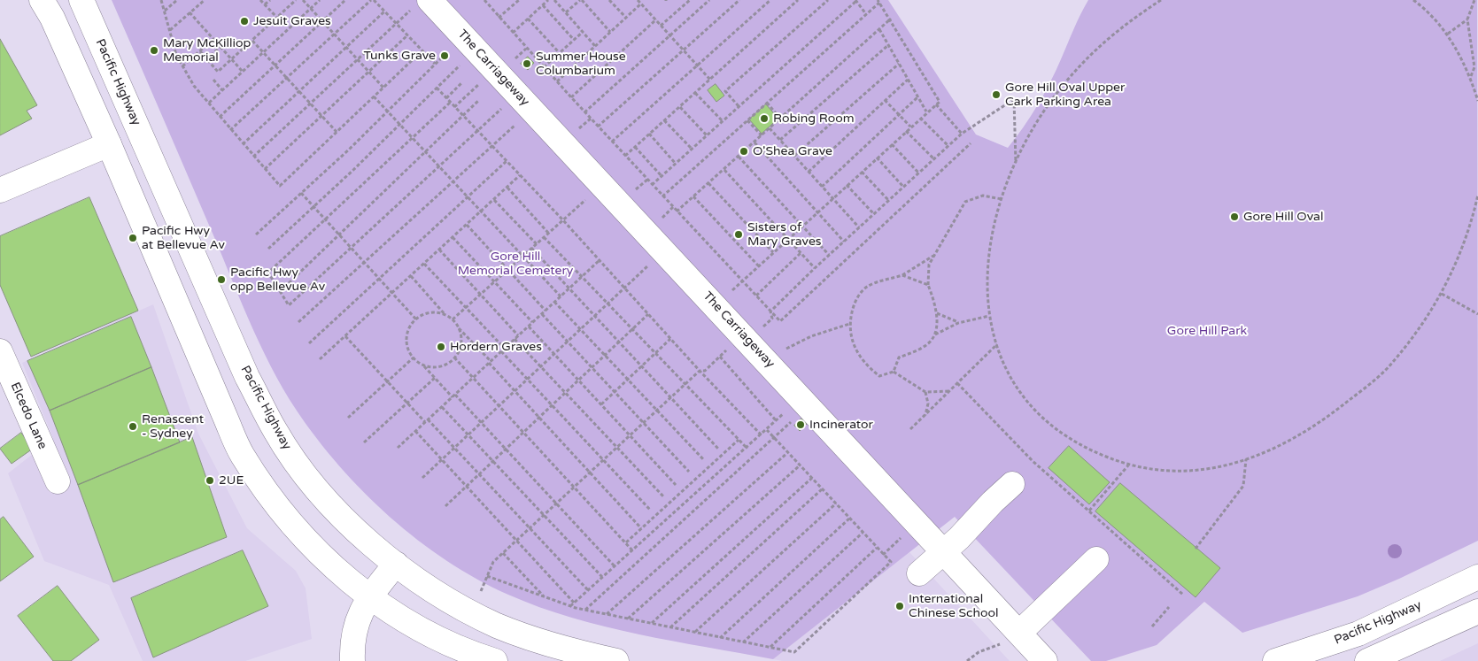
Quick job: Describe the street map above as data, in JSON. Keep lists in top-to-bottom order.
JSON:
{
  "streets": {
    "main road": ["The Carriageway", "Pacific Highway", "Elcedo Lane"]
  },
  "parks": ["Gore Hill Memorial Cemetery", "Gore Hill Park"],
  "places": [
    "Jesuit Graves",
    "Mary McKilliop Memorial",
    "Tunks Grave",
    "Summer House Columbarium",
    "Gore Hill Oval Upper Cark Parking Area",
    "Robing Room",
    "O'Shea Grave",
    "Gore Hill Oval",
    "Sisters of Mary Graves",
    "Pacific Hwy at Bellevue Av",
    "Pacific Hwy opp Bellevue Av",
    "Hordern Graves",
    "Incinerator",
    "Renascent - Sydney",
    "2UE",
    "International Chinese School"
  ]
}
